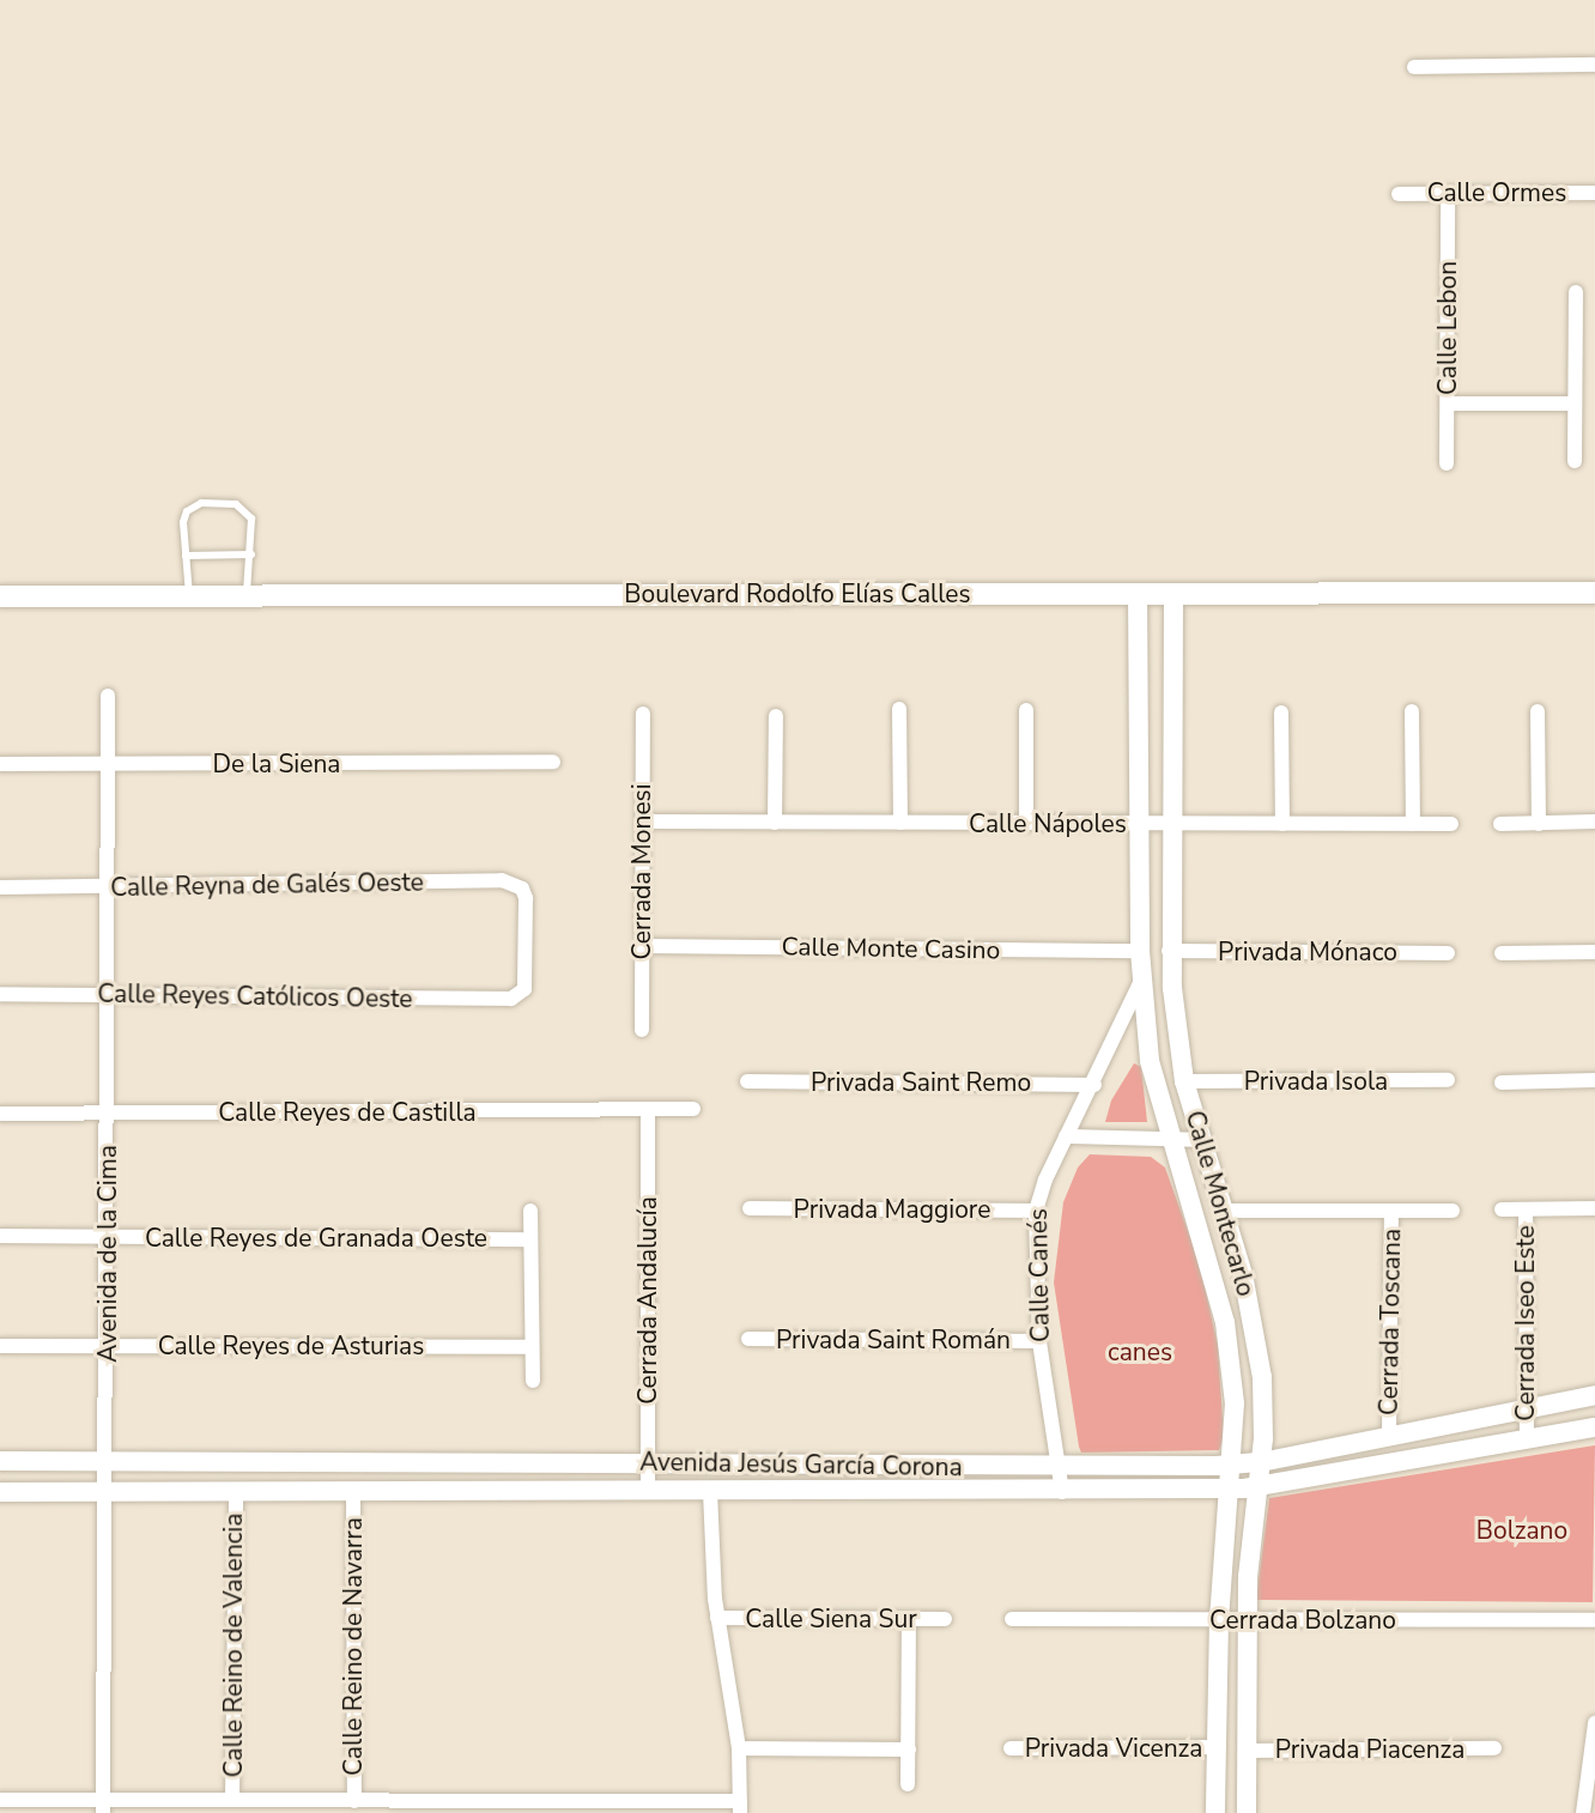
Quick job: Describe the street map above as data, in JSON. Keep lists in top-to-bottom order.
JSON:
{
  "streets": {
    "main road": ["Boulevard Rodolfo Elías Calles"],
    "street": [
      "Calle Ormes",
      "Calle Lebon",
      "De la Siena",
      "Calle Nápoles",
      "Cerrada Monesi",
      "Calle Reyna de Galés Oeste",
      "Calle Monte Casino",
      "Privada Mónaco",
      "Calle Reyes Católicos Oeste",
      "Privada Isola",
      "Privada Saint Remo",
      "Calle Reyes de Castilla",
      "Calle Montecarlo",
      "Privada Maggiore",
      "Calle Reyes de Granada Oeste",
      "Avenida de la Cima",
      "Calle Canés",
      "Cerrada Andalucía",
      "Cerrada Toscana",
      "Cerrada Iseo Este",
      "Privada Saint Román",
      "Calle Reyes de Asturias",
      "Avenida Jesús García Corona",
      "Calle Siena Sur",
      "Cerrada Bolzano",
      "Calle Reino de Valencia",
      "Calle Reino de Navarra",
      "Privada Vicenza",
      "Privada Piacenza"
    ]
  },
  "crossings": [
    ["Calle Ormes", "Calle Lebon"],
    ["Boulevard Rodolfo Elías Calles", "Calle Montecarlo"],
    ["De la Siena", "Avenida de la Cima"],
    ["Calle Nápoles", "Cerrada Monesi"],
    ["Calle Nápoles", "Calle Montecarlo"],
    ["Cerrada Monesi", "Calle Monte Casino"],
    ["Calle Reyna de Galés Oeste", "Calle Reyes Católicos Oeste"],
    ["Calle Reyna de Galés Oeste", "Avenida de la Cima"],
    ["Calle Monte Casino", "Calle Montecarlo"],
    ["Privada Mónaco", "Calle Montecarlo"],
    ["Calle Reyes Católicos Oeste", "Avenida de la Cima"],
    ["Privada Isola", "Calle Montecarlo"],
    ["Privada Saint Remo", "Calle Canés"],
    ["Calle Reyes de Castilla", "Avenida de la Cima"],
    ["Calle Reyes de Castilla", "Cerrada Andalucía"],
    ["Calle Montecarlo", "Calle Canés"],
    ["Calle Montecarlo", "Cerrada Toscana"],
    ["Calle Montecarlo", "Avenida Jesús García Corona"],
    ["Calle Montecarlo", "Cerrada Bolzano"],
    ["Calle Montecarlo", "Privada Vicenza"],
    ["Calle Montecarlo", "Privada Piacenza"],
    ["Privada Maggiore", "Calle Canés"],
    ["Calle Reyes de Granada Oeste", "Avenida de la Cima"],
    ["Avenida de la Cima", "Calle Reyes de Asturias"],
    ["Avenida de la Cima", "Avenida Jesús García Corona"],
    ["Calle Canés", "Privada Saint Román"],
    ["Calle Canés", "Avenida Jesús García Corona"],
    ["Cerrada Andalucía", "Avenida Jesús García Corona"],
    ["Cerrada Toscana", "Avenida Jesús García Corona"],
    ["Cerrada Iseo Este", "Avenida Jesús García Corona"],
    ["Avenida Jesús García Corona", "Calle Reino de Valencia"],
    ["Avenida Jesús García Corona", "Calle Reino de Navarra"]
  ],
  "parks": ["canes", "Bolzano"]
}
